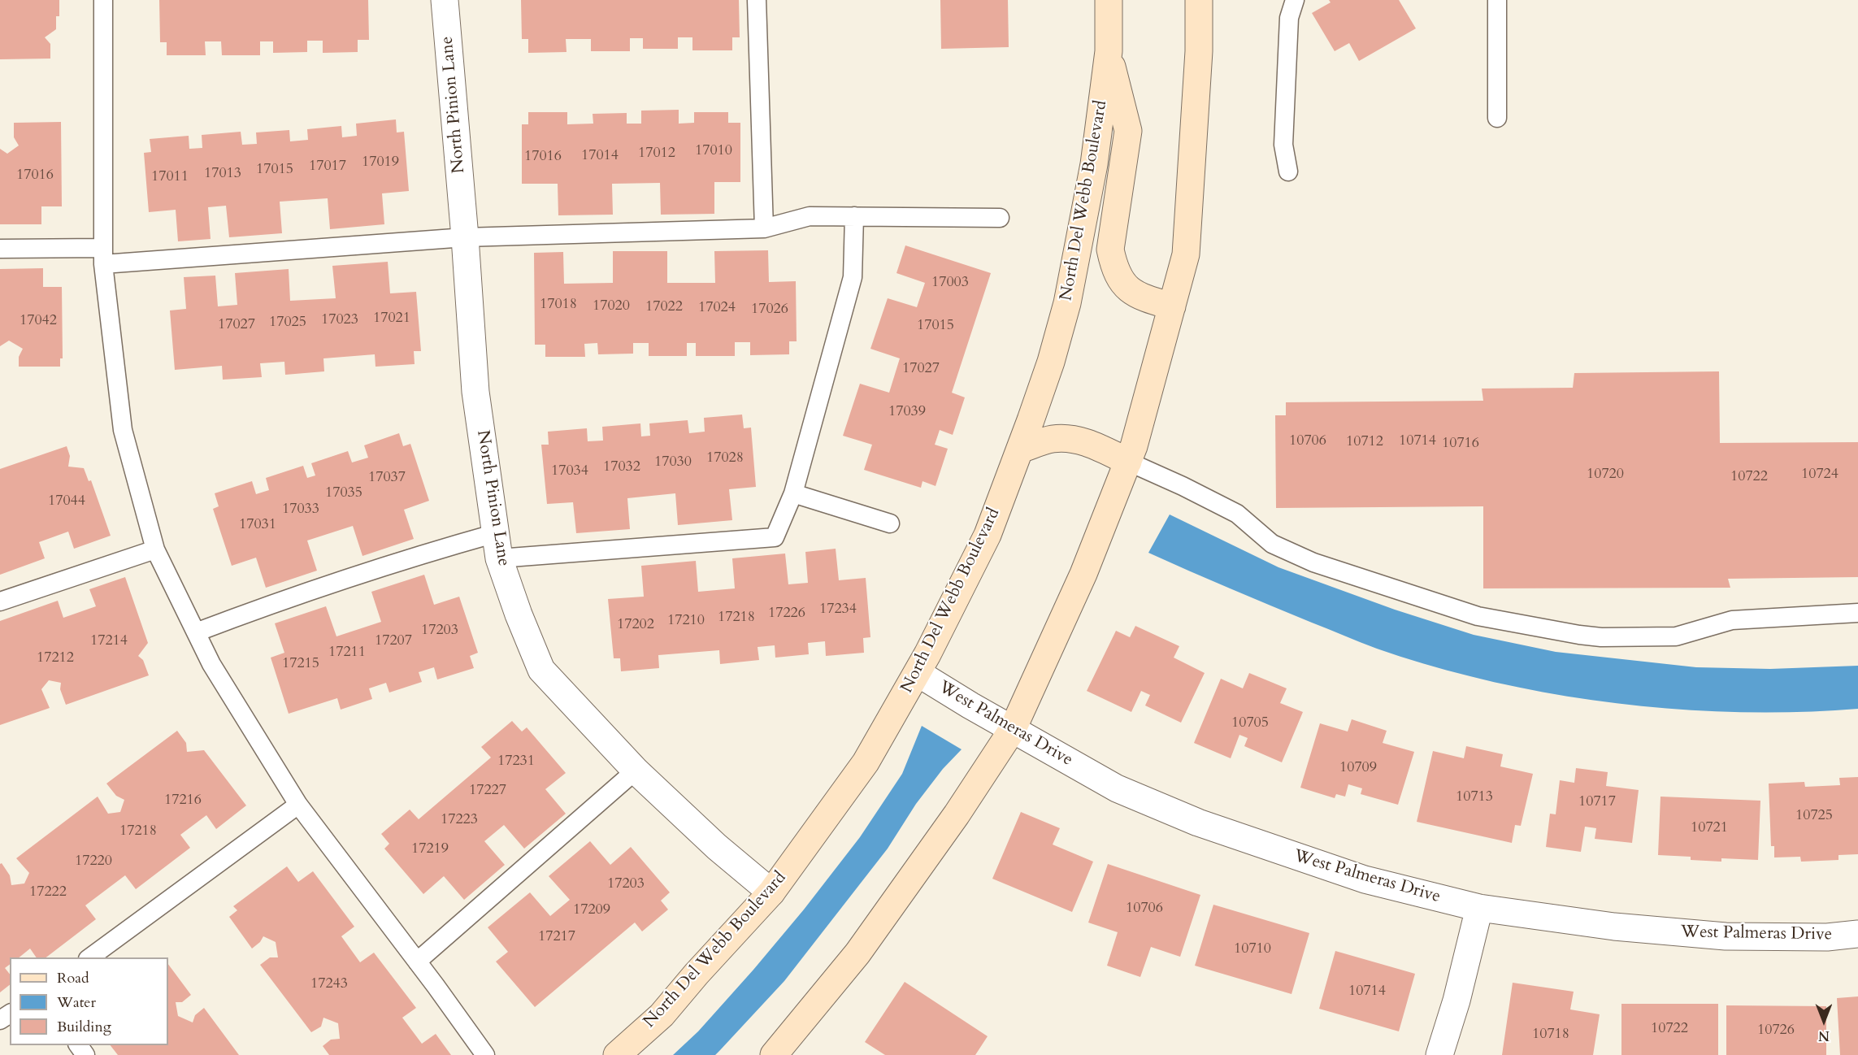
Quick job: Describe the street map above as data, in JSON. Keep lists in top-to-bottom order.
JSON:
{
  "streets": {
    "street": ["North Pinion Lane", "North Del Webb Boulevard", "West Palmeras Drive"]
  },
  "crossings": [
    ["North Pinion Lane", "North Del Webb Boulevard"],
    ["North Del Webb Boulevard", "West Palmeras Drive"]
  ],
  "house_numbers": [
    "17010",
    "17012",
    "17014",
    "17016",
    "17019",
    "17017",
    "17015",
    "17013",
    "17016",
    "17011",
    "17003",
    "17018",
    "17020",
    "17022",
    "17024",
    "17026",
    "17021",
    "17023",
    "17042",
    "17025",
    "17027",
    "17015",
    "17027",
    "17039",
    "10706",
    "10714",
    "10712",
    "10716",
    "17028",
    "17030",
    "17032",
    "17034",
    "10720",
    "10724",
    "10722",
    "17037",
    "17035",
    "17044",
    "17033",
    "17031",
    "17234",
    "17226",
    "17218",
    "17210",
    "17202",
    "17203",
    "17214",
    "17207",
    "17211",
    "17212",
    "17215",
    "10705",
    "17231",
    "10709",
    "17227",
    "10713",
    "17216",
    "10717",
    "10725",
    "17223",
    "10721",
    "17218",
    "17219",
    "17220",
    "17203",
    "17222",
    "10706",
    "17209",
    "17217",
    "10710",
    "17243",
    "10714",
    "10722",
    "10726",
    "10718"
  ],
  "legend": ["Road", "Water", "Building"],
  "north": "bottom"
}
